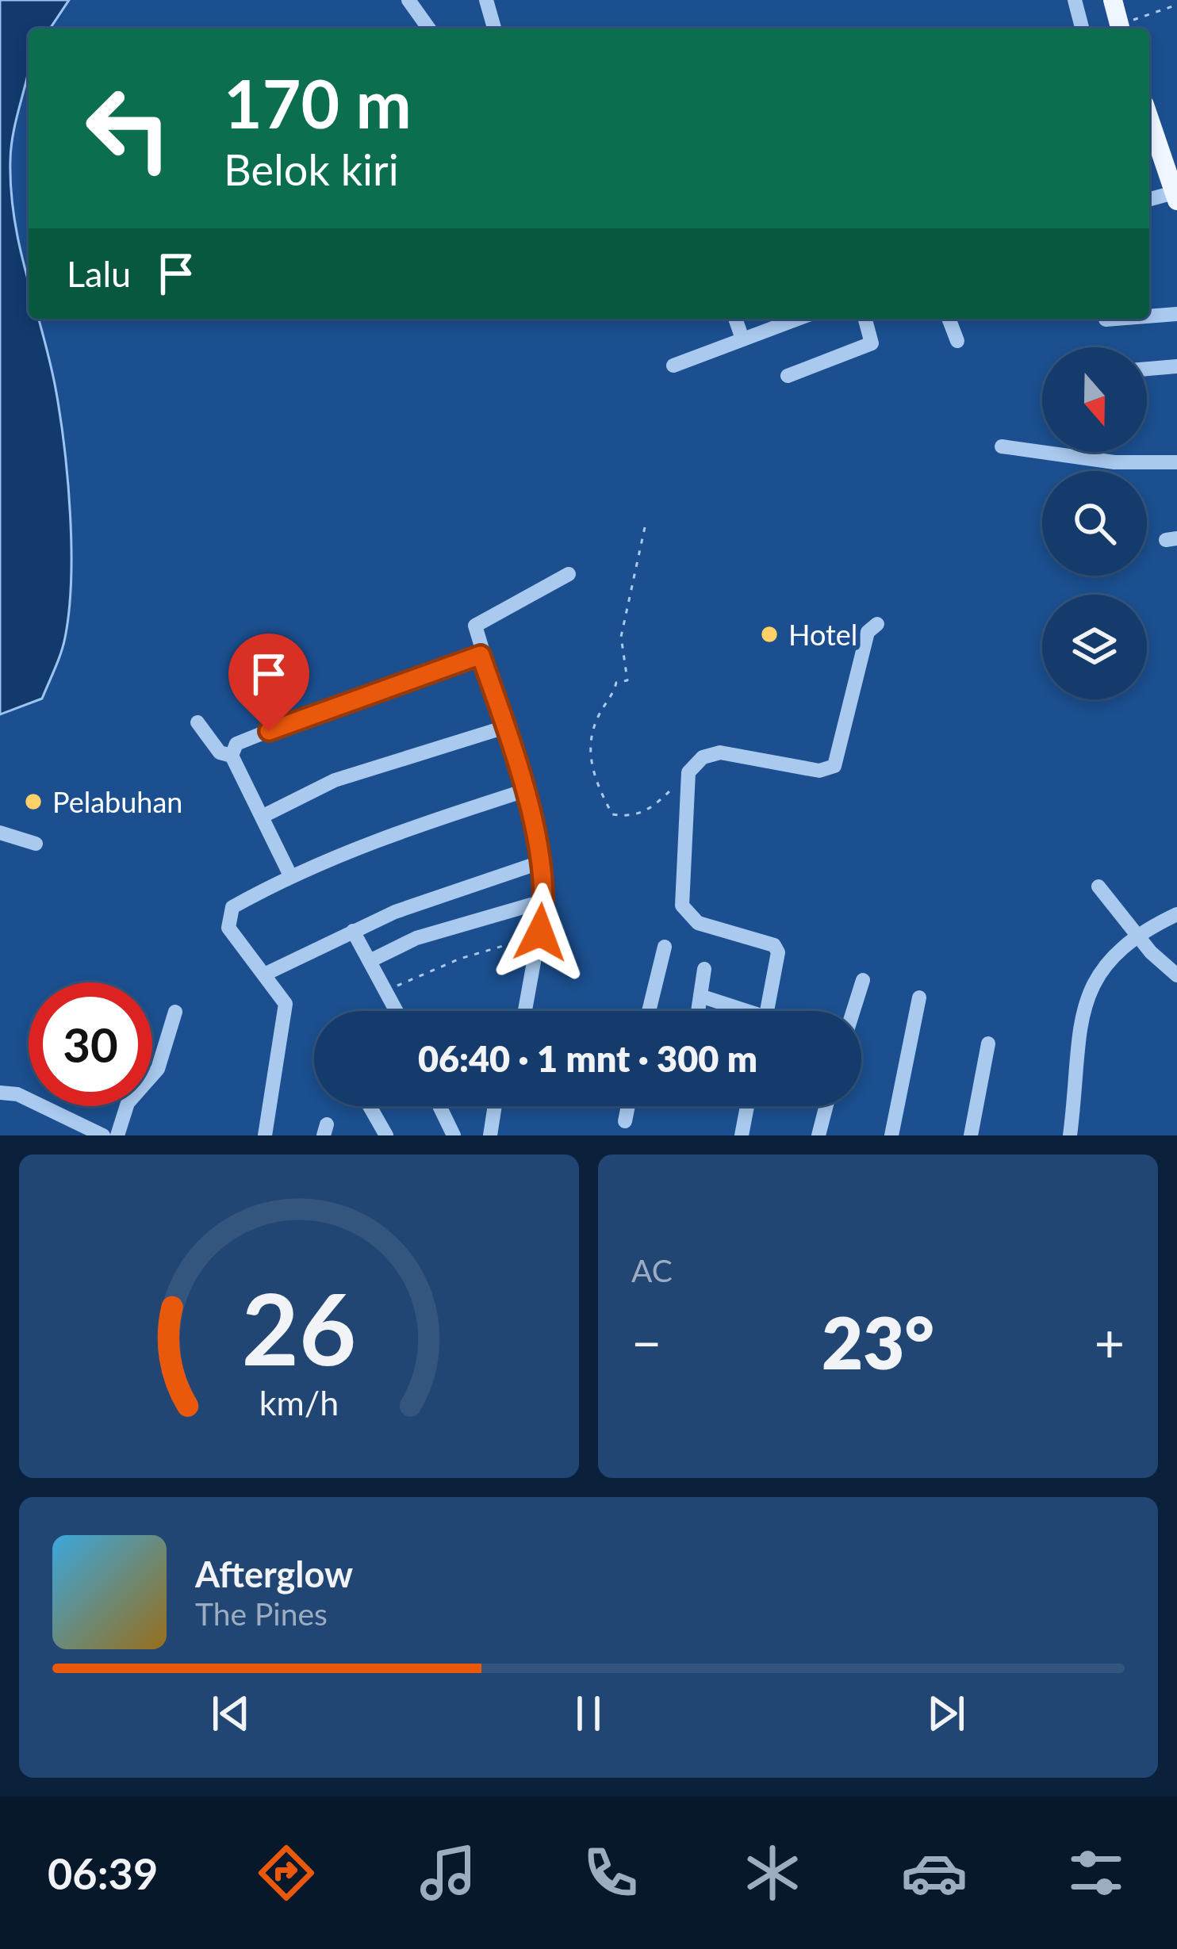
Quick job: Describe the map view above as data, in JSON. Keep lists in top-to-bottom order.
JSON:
{
  "places": ["Hotel", "Pelabuhan"],
  "north": "bottom",
  "page": {
    "turn": ["170 m", "Belok kiri"],
    "then": "Lalu",
    "limit": "30",
    "trip": "06:40 · 1 mnt · 300 m",
    "tile": "AC",
    "heat": ["−", "23°", "+"],
    "song": ["Afterglow", "The Pines"],
    "tabs": "06:39",
    "gauge": ["26", "km/h"]
  }
}
